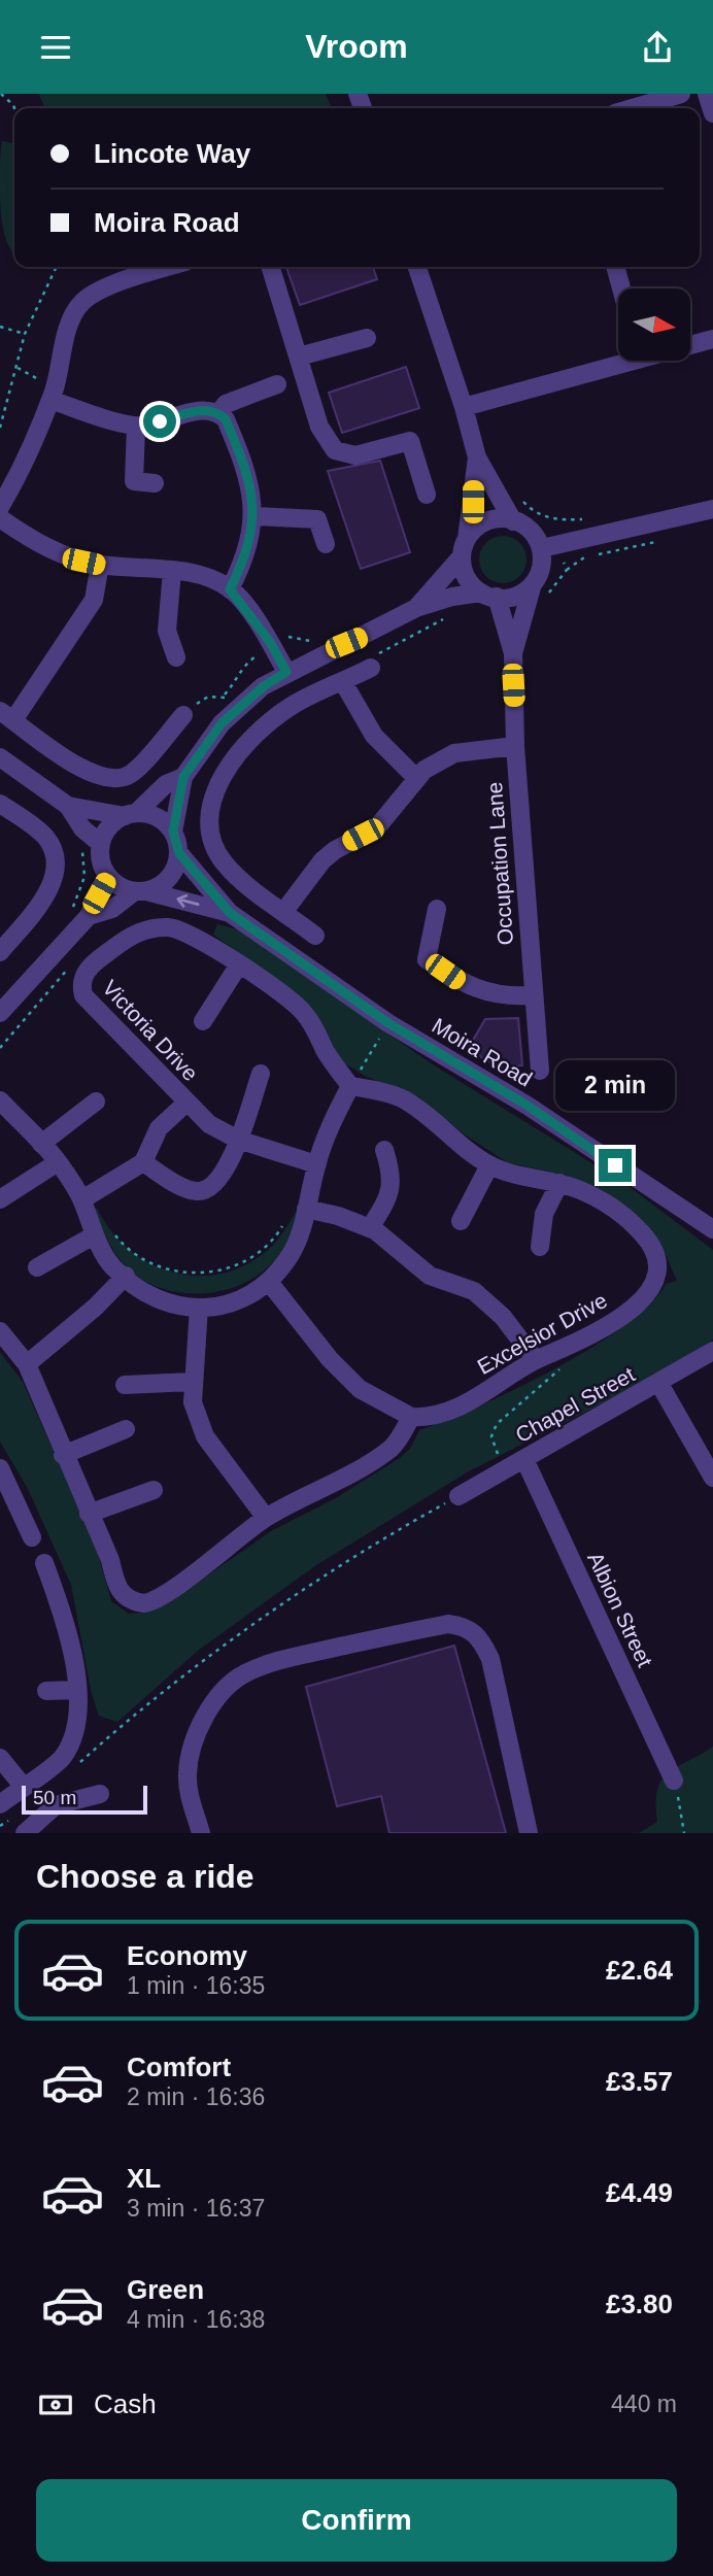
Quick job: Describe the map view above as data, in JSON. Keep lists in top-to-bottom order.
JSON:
{
  "streets": {
    "street": [
      "Occupation Lane",
      "Victoria Drive",
      "Moira Road",
      "Excelsior Drive",
      "Chapel Street",
      "Albion Street"
    ]
  },
  "crossings": [
    ["Victoria Drive", "Excelsior Drive"],
    ["Chapel Street", "Albion Street"]
  ],
  "scale_bar": "50 m",
  "north": "right",
  "page": {
    "header": "Vroom",
    "banner": ["Lincote Way", "Moira Road"],
    "bubble": "2 min",
    "scale": "50 m",
    "heading": "Choose a ride",
    "list": [
      {
        "name": "Economy",
        "note": "1 min · 16:35",
        "value": "£2.64"
      },
      {
        "name": "Comfort",
        "note": "2 min · 16:36",
        "value": "£3.57"
      },
      {
        "name": "XL",
        "note": "3 min · 16:37",
        "value": "£4.49"
      },
      {
        "name": "Green",
        "note": "4 min · 16:38",
        "value": "£3.80"
      }
    ],
    "pay": ["Cash", "440 m"],
    "buttons": "Confirm"
  }
}
